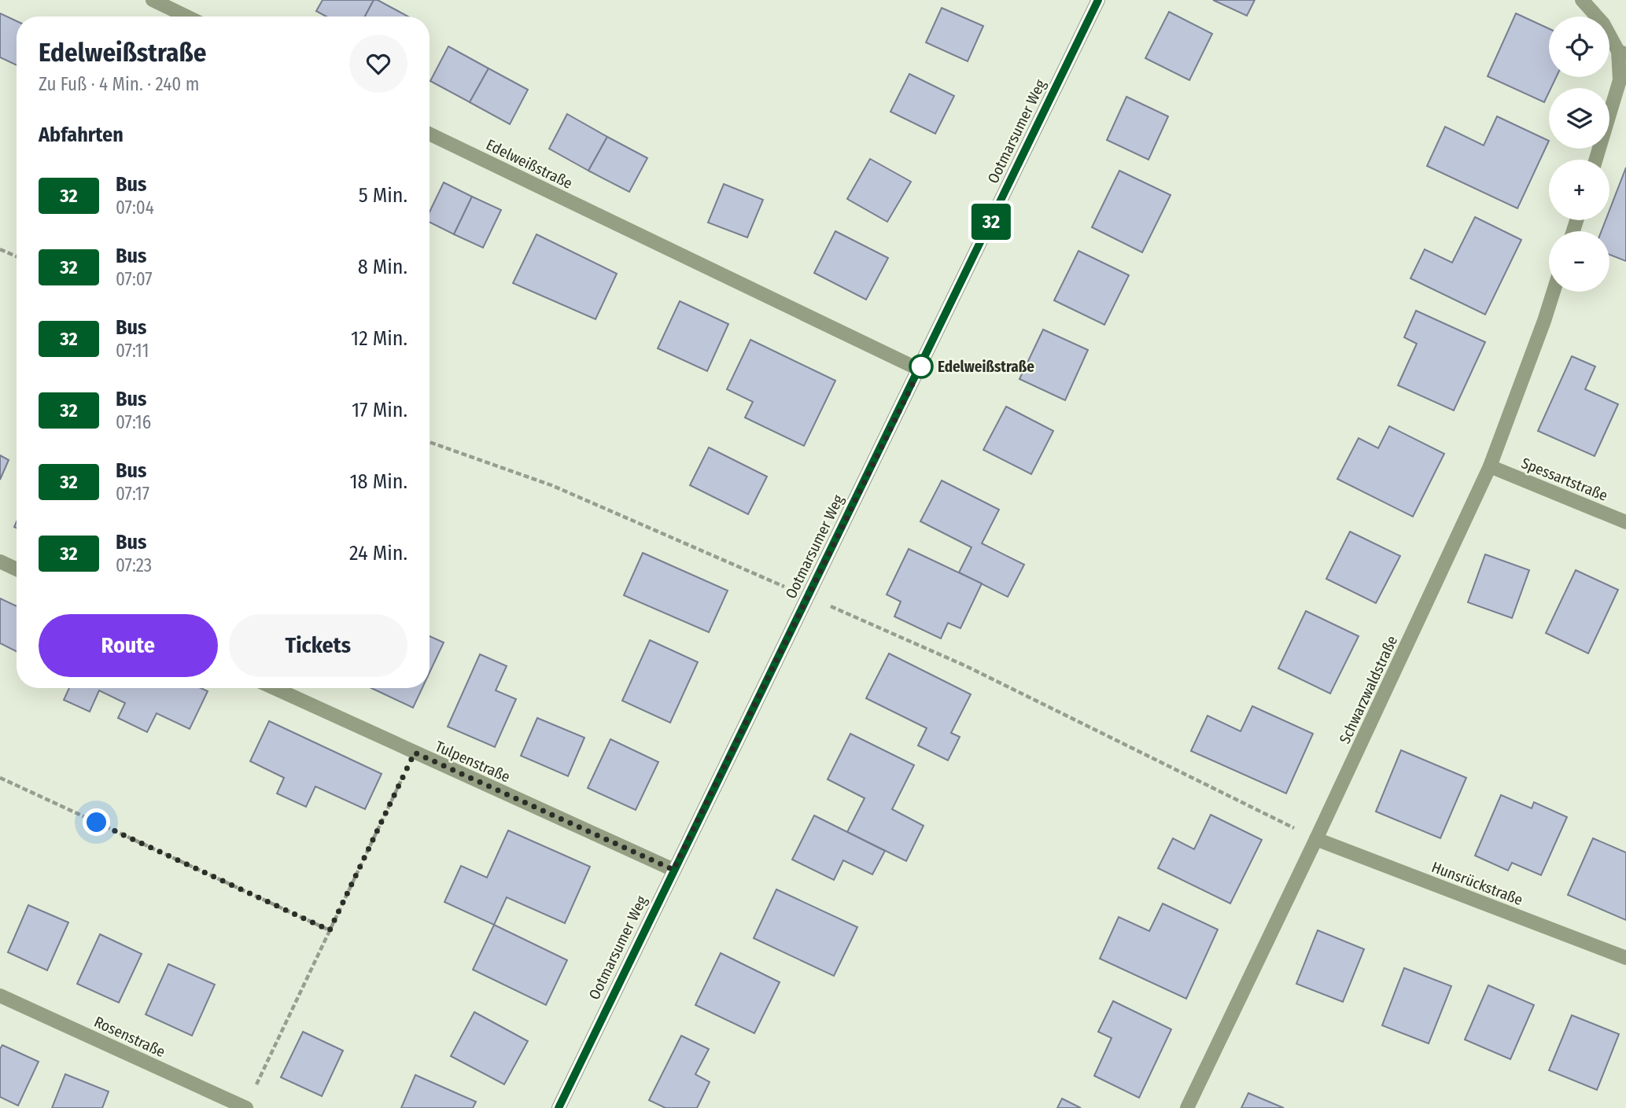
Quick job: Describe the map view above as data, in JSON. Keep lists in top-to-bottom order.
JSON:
{
  "streets": {
    "street": [
      "Ootmarsumer Weg",
      "Edelweißstraße",
      "Spessartstraße",
      "Schwarzwaldstraße",
      "Tulpenstraße",
      "Hunsrückstraße",
      "Rosenstraße"
    ]
  },
  "crossings": [
    ["Ootmarsumer Weg", "Edelweißstraße"],
    ["Ootmarsumer Weg", "Tulpenstraße"],
    ["Spessartstraße", "Schwarzwaldstraße"],
    ["Schwarzwaldstraße", "Hunsrückstraße"]
  ],
  "places": ["Edelweißstraße"],
  "lines": ["bus line 32"],
  "page": {
    "on_map": "32",
    "map_buttons": ["+", "−"],
    "heading": [
      ["Edelweißstraße", "Zu Fuß · 4 Min. · 240 m"],
      "Abfahrten"
    ],
    "list": [
      {
        "mark": "32",
        "name": "Bus",
        "note": "07:04",
        "value": "5 Min."
      },
      {
        "mark": "32",
        "name": "Bus",
        "note": "07:07",
        "value": "8 Min."
      },
      {
        "mark": "32",
        "name": "Bus",
        "note": "07:11",
        "value": "12 Min."
      },
      {
        "mark": "32",
        "name": "Bus",
        "note": "07:16",
        "value": "17 Min."
      },
      {
        "mark": "32",
        "name": "Bus",
        "note": "07:17",
        "value": "18 Min."
      },
      {
        "mark": "32",
        "name": "Bus",
        "note": "07:23",
        "value": "24 Min."
      }
    ],
    "buttons": ["Route", "Tickets"]
  }
}
